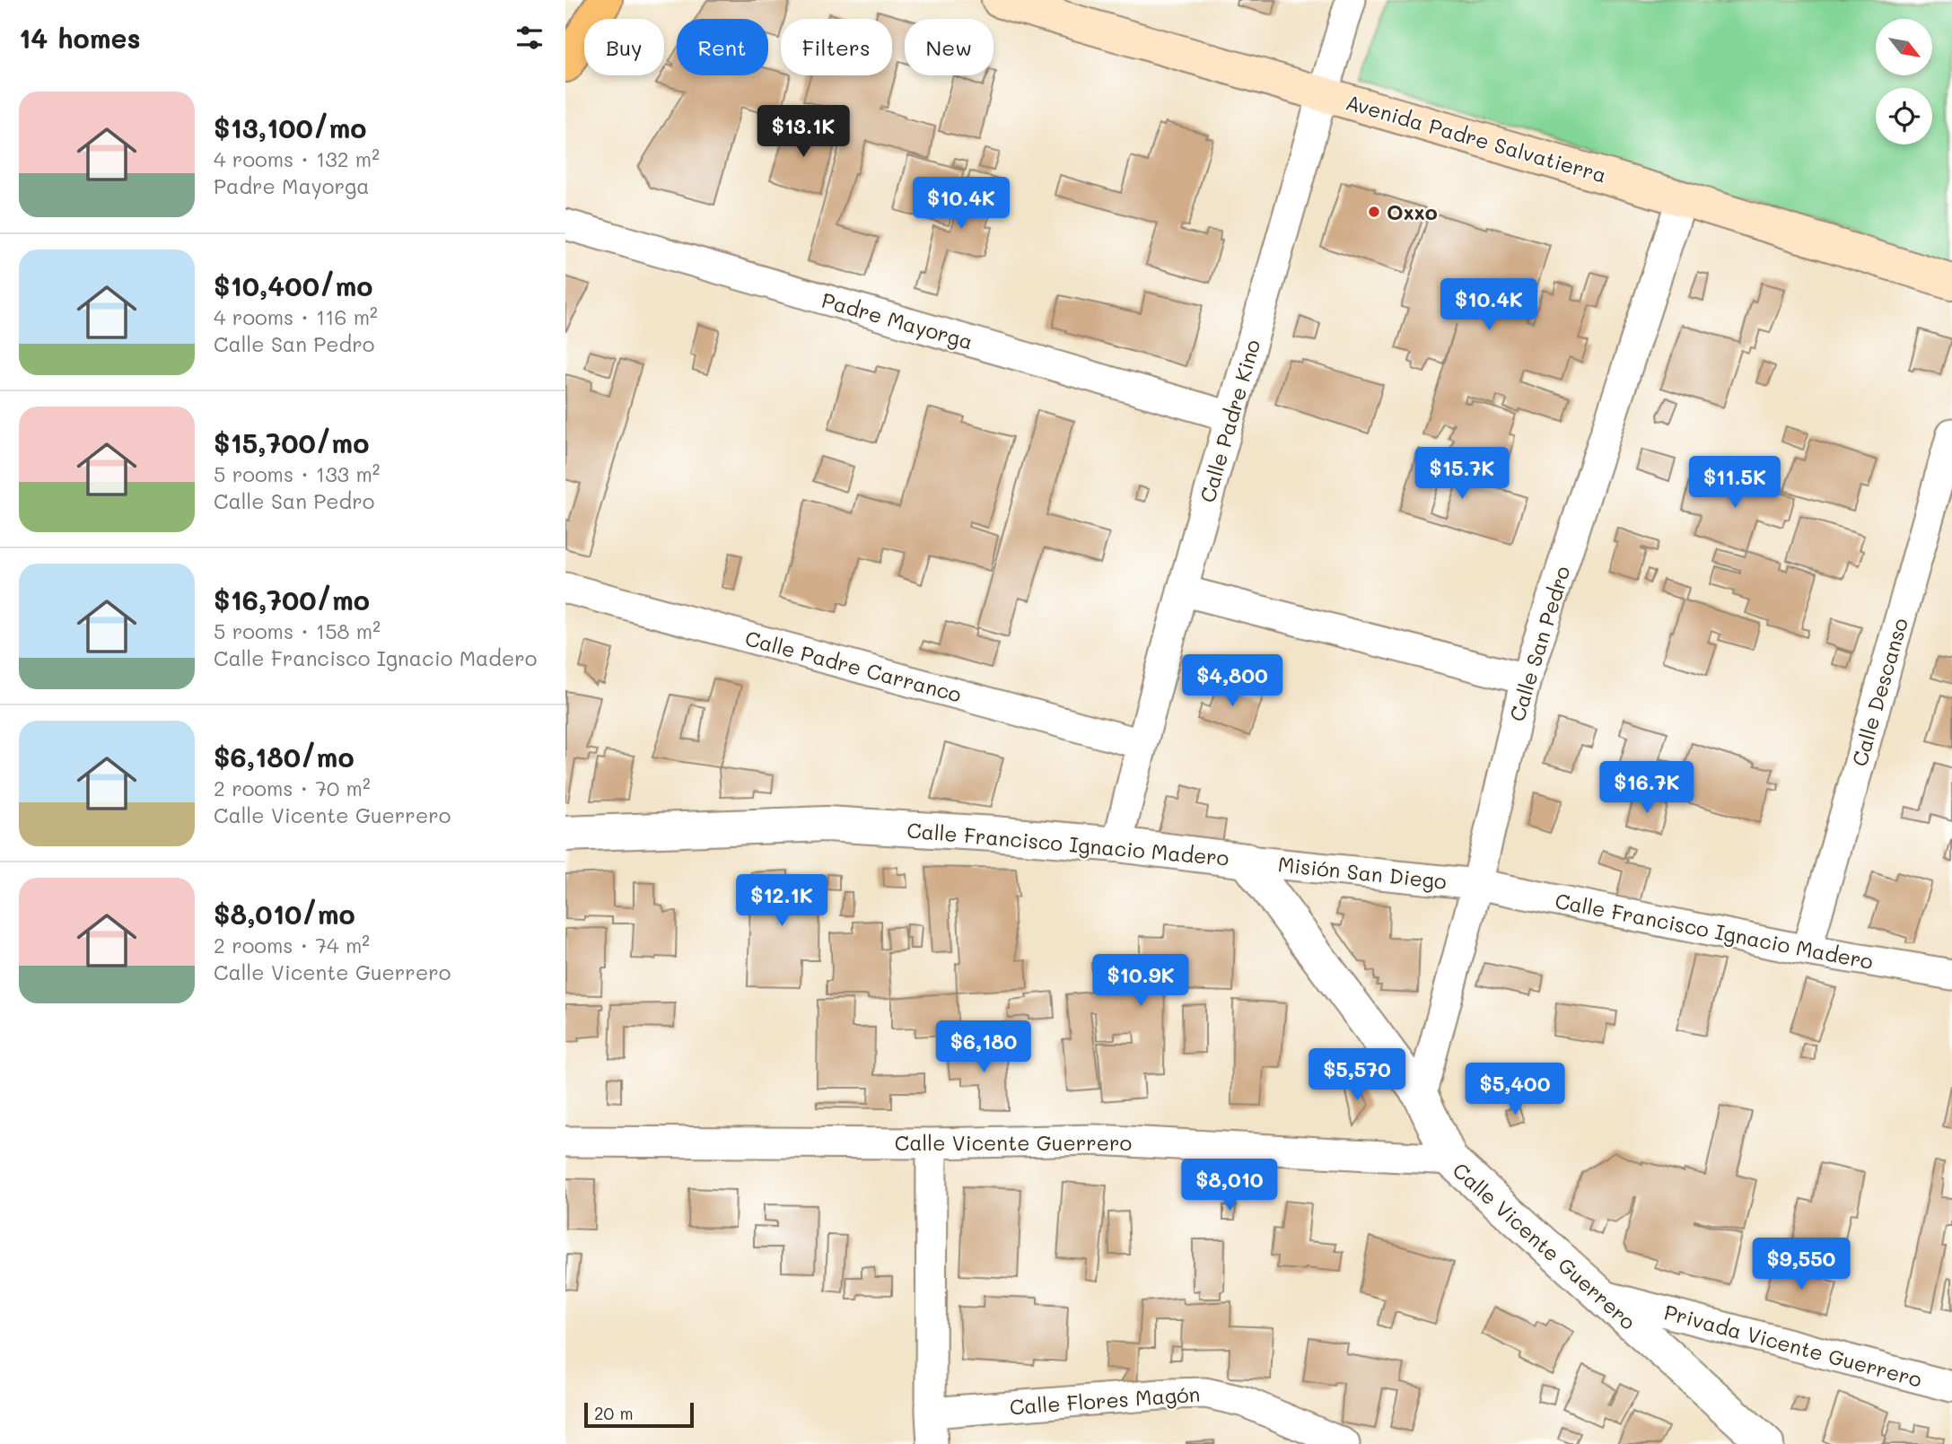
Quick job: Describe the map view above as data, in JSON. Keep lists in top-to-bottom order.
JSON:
{
  "streets": {
    "main road": ["Avenida Padre Salvatierra"],
    "street": [
      "Padre Mayorga",
      "Calle Padre Kino",
      "Calle San Pedro",
      "Calle Padre Carranco",
      "Calle Descanso",
      "Calle Francisco Ignacio Madero",
      "Misión San Diego",
      "Calle Vicente Guerrero",
      "Privada Vicente Guerrero",
      "Calle Flores Magón"
    ]
  },
  "crossings": [
    ["Avenida Padre Salvatierra", "Calle Padre Kino"],
    ["Avenida Padre Salvatierra", "Calle San Pedro"],
    ["Padre Mayorga", "Calle Padre Kino"],
    ["Calle Padre Kino", "Calle Padre Carranco"],
    ["Calle Padre Kino", "Calle Francisco Ignacio Madero"],
    ["Calle San Pedro", "Calle Francisco Ignacio Madero"],
    ["Calle San Pedro", "Misión San Diego"],
    ["Calle Descanso", "Calle Francisco Ignacio Madero"],
    ["Calle Francisco Ignacio Madero", "Misión San Diego"],
    ["Calle Francisco Ignacio Madero", "Calle Vicente Guerrero"],
    ["Calle Vicente Guerrero", "Privada Vicente Guerrero"]
  ],
  "places": ["Oxxo"],
  "scale_bar": "20 m",
  "north": "bottom right",
  "page": {
    "heading": "14 homes",
    "chip": [
      "Buy",
      "Rent",
      "Filters",
      "New"
    ],
    "list": [
      {
        "name": "$13,100/mo",
        "note": "4 rooms · 132 m² · Padre Mayorga"
      },
      {
        "name": "$10,400/mo",
        "note": "4 rooms · 116 m² · Calle San Pedro"
      },
      {
        "name": "$15,700/mo",
        "note": "5 rooms · 133 m² · Calle San Pedro"
      },
      {
        "name": "$16,700/mo",
        "note": "5 rooms · 158 m² · Calle Francisco Ignacio Madero"
      },
      {
        "name": "$6,180/mo",
        "note": "2 rooms · 70 m² · Calle Vicente Guerrero"
      },
      {
        "name": "$8,010/mo",
        "note": "2 rooms · 74 m² · Calle Vicente Guerrero"
      }
    ],
    "price": [
      "$13.1K",
      "$10.4K",
      "$10.4K",
      "$15.7K",
      "$11.5K",
      "$4,800",
      "$16.7K",
      "$12.1K",
      "$10.9K",
      "$6,180",
      "$5,570",
      "$5,400",
      "$8,010",
      "$9,550"
    ],
    "scale": "20 m"
  }
}
